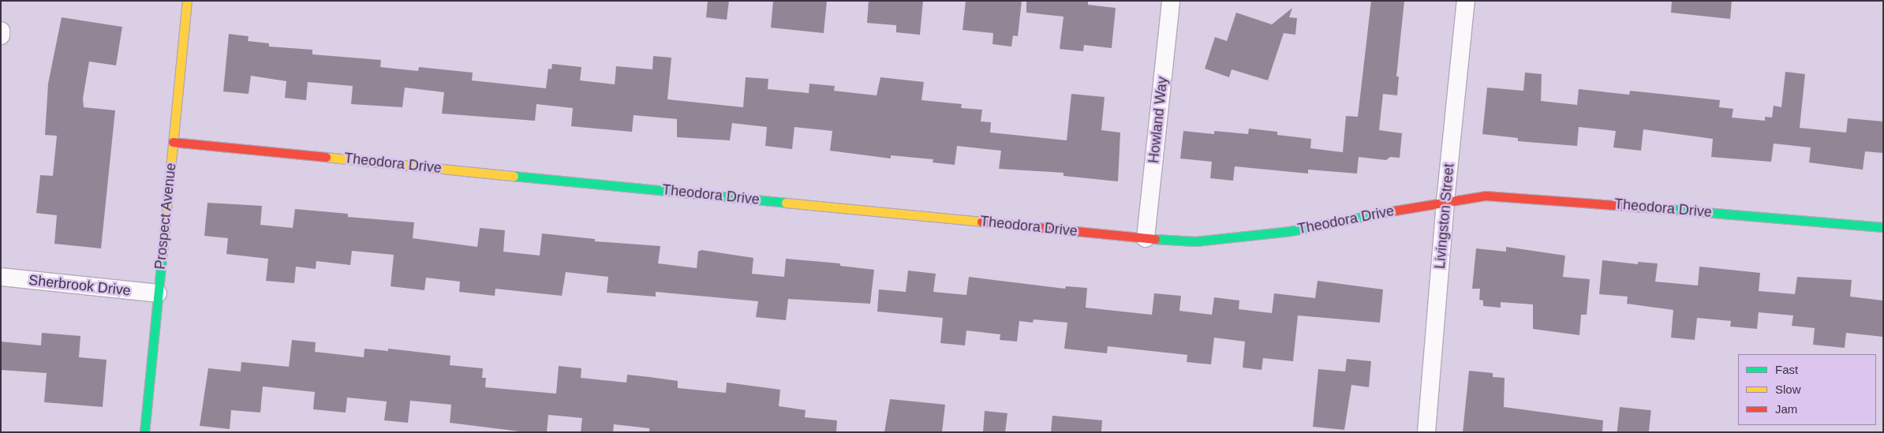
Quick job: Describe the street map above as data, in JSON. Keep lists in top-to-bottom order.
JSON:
{
  "streets": {
    "street": [
      "Howland Way",
      "Theodora Drive",
      "Prospect Avenue",
      "Livingston Street",
      "Sherbrook Drive"
    ]
  },
  "crossings": [
    ["Howland Way", "Theodora Drive"],
    ["Theodora Drive", "Prospect Avenue"],
    ["Theodora Drive", "Livingston Street"],
    ["Prospect Avenue", "Sherbrook Drive"]
  ],
  "legend": ["Fast", "Slow", "Jam"]
}
